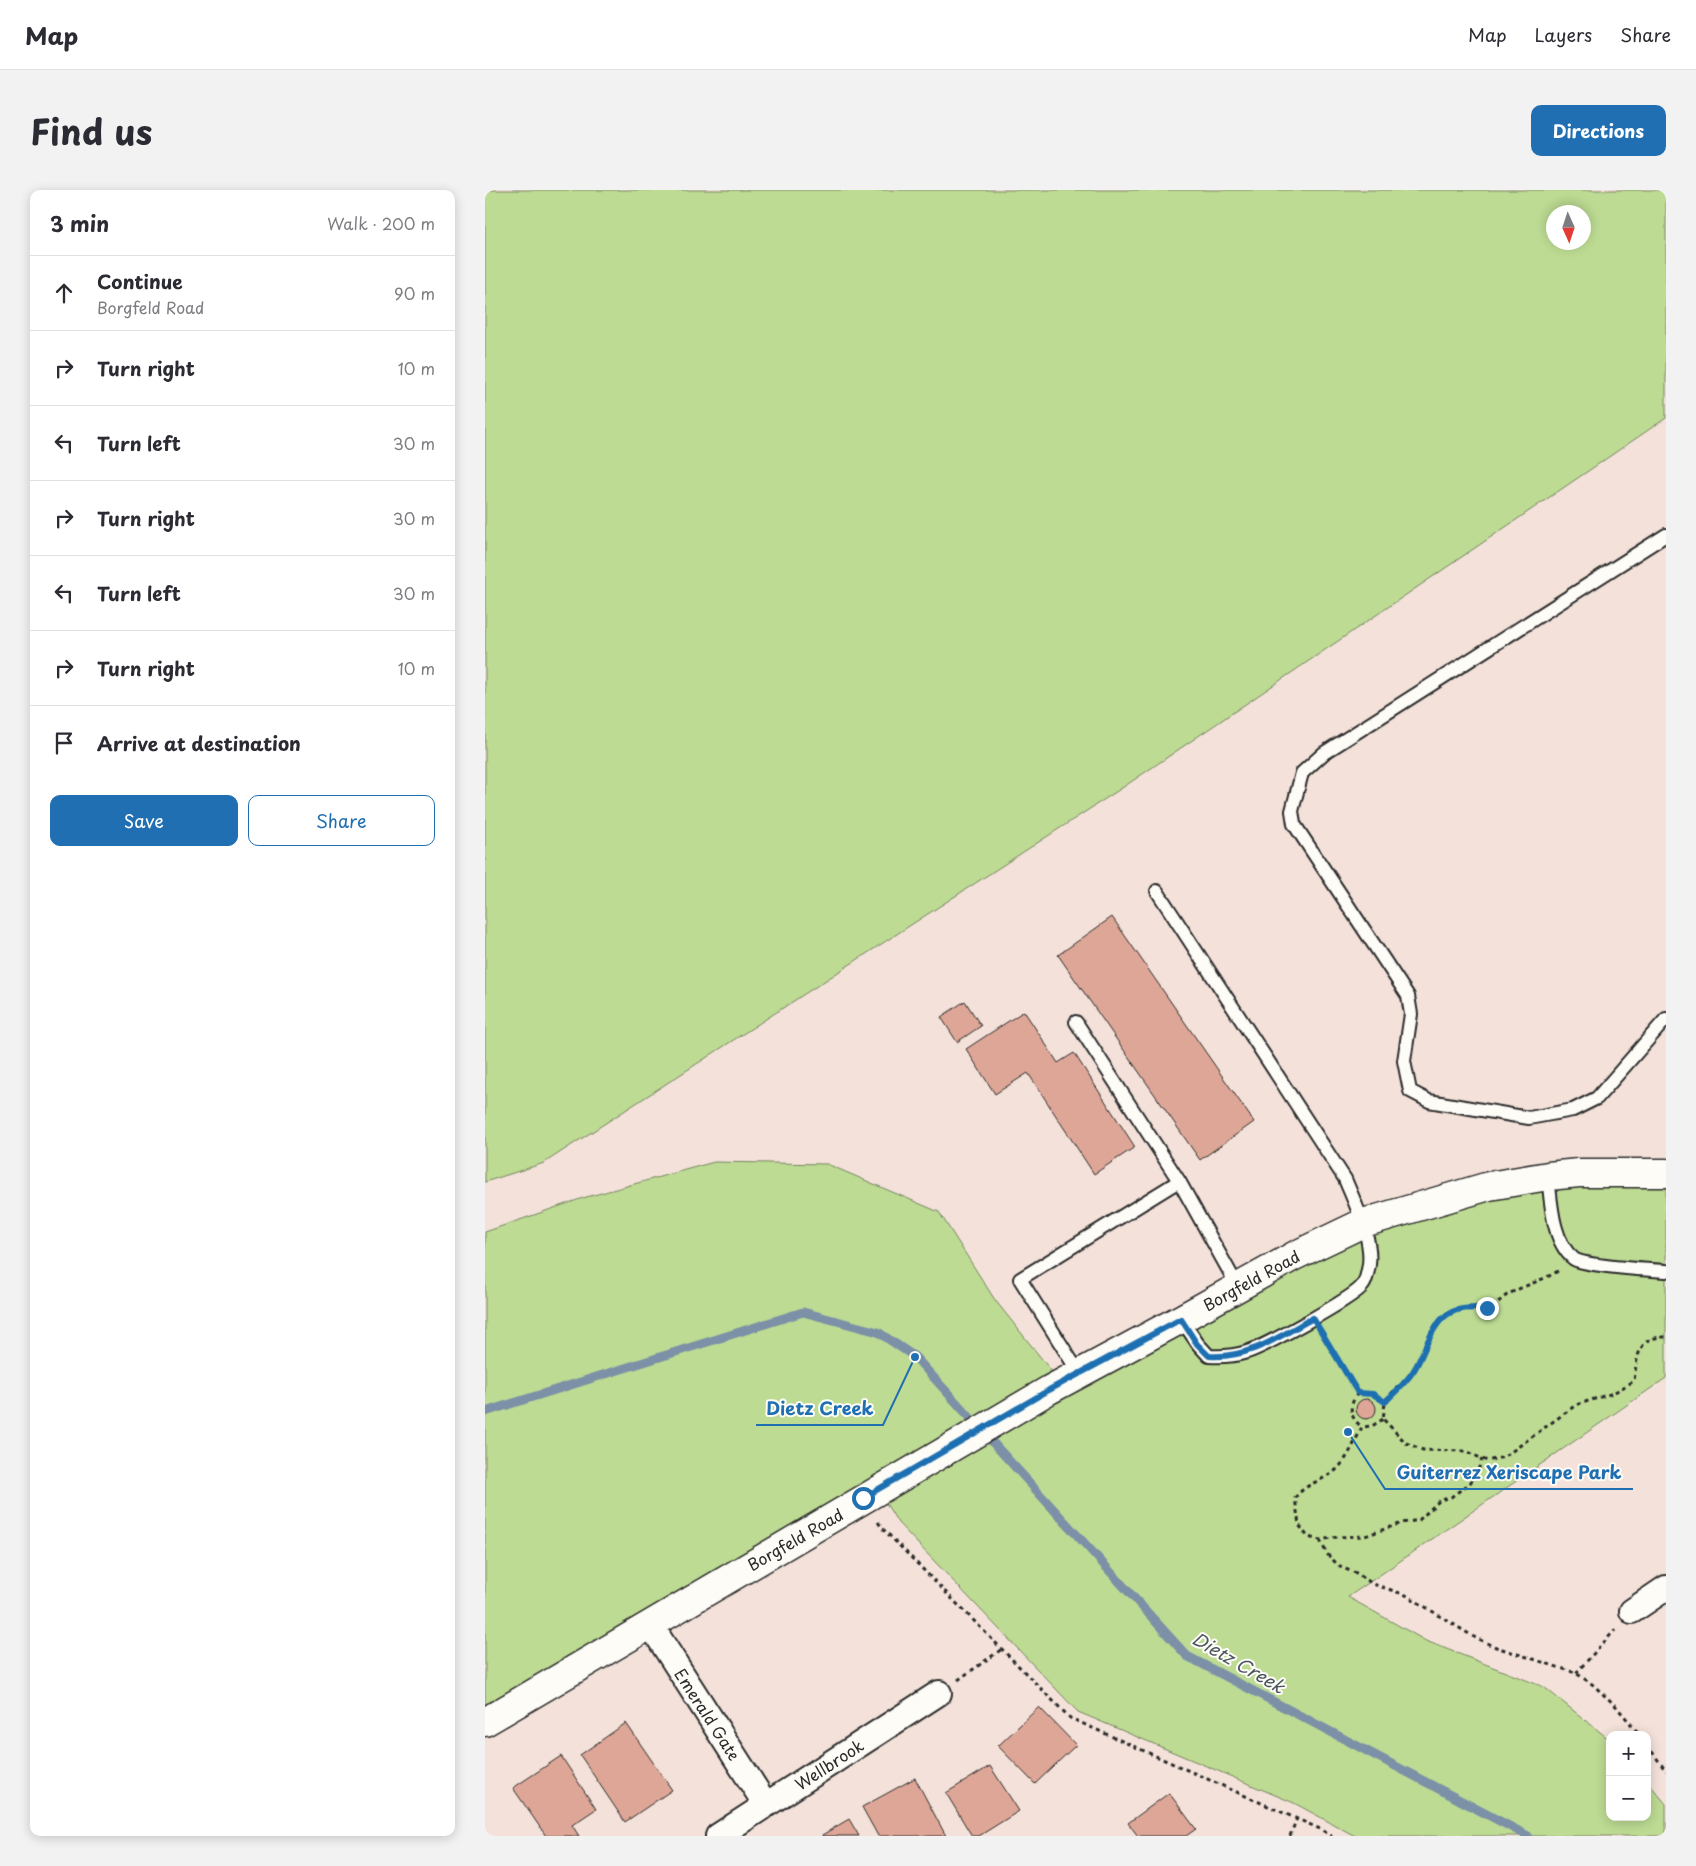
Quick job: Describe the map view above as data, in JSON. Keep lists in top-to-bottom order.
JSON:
{
  "streets": {
    "street": ["Borgfeld Road", "Emerald Gate", "Wellbrook"]
  },
  "crossings": [
    ["Borgfeld Road", "Emerald Gate"],
    ["Emerald Gate", "Wellbrook"]
  ],
  "water": ["Dietz Creek"],
  "places": ["Dietz Creek", "Guiterrez Xeriscape Park"],
  "north": "bottom",
  "page": {
    "header": "Map",
    "nav": ["Map", "Layers", "Share"],
    "title": "Find us",
    "buttons": [
      "Directions",
      ["Save", "Share"]
    ],
    "heading": ["3 min", "Walk · 200 m"],
    "list": [
      ["Continue", "Borgfeld Road", "90 m"],
      ["Turn right", "10 m"],
      ["Turn left", "30 m"],
      ["Turn right", "30 m"],
      ["Turn left", "30 m"],
      ["Turn right", "10 m"],
      "Arrive at destination"
    ],
    "map_buttons": ["+", "−"]
  }
}
